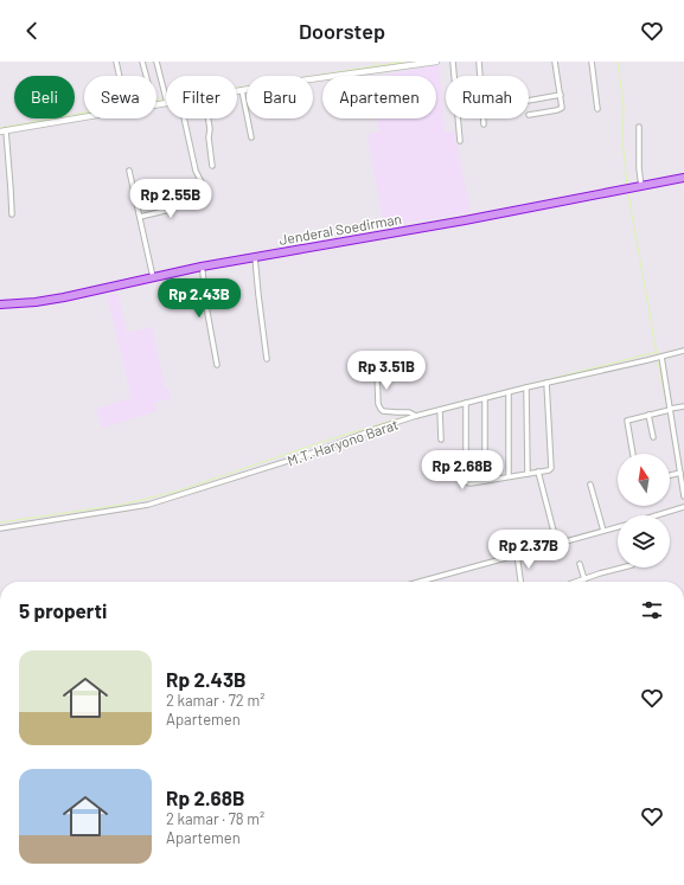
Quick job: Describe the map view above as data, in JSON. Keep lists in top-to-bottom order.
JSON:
{
  "streets": {
    "highway": ["Jenderal Soedirman"],
    "street": ["M.T. Haryono Barat"]
  },
  "north": "top",
  "page": {
    "header": "Doorstep",
    "chip": [
      "Beli",
      "Sewa",
      "Filter",
      "Baru",
      "Apartemen",
      "Rumah"
    ],
    "price": [
      "Rp 2.55B",
      "Rp 2.43B",
      "Rp 3.51B",
      "Rp 2.68B",
      "Rp 2.37B"
    ],
    "heading": "5 properti",
    "list": [
      {
        "name": "Rp 2.43B",
        "note": "2 kamar · 72 m² · Apartemen"
      },
      {
        "name": "Rp 2.68B",
        "note": "2 kamar · 78 m² · Apartemen"
      }
    ]
  }
}
